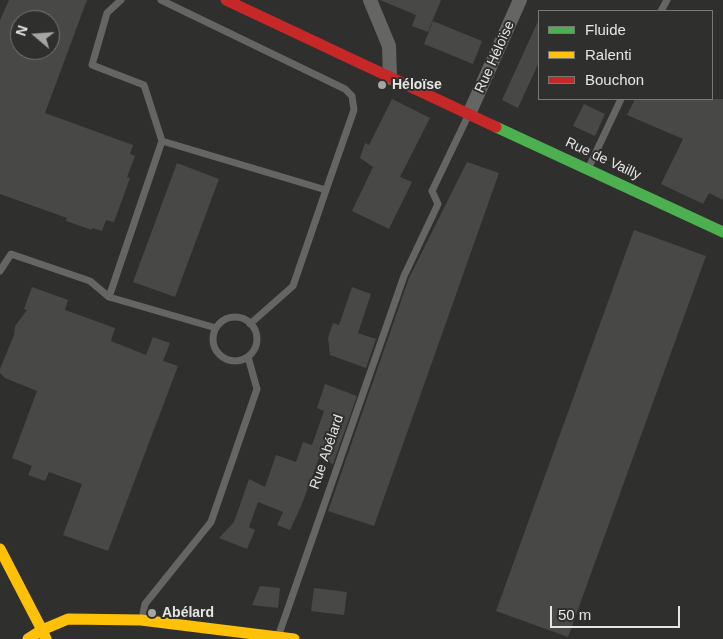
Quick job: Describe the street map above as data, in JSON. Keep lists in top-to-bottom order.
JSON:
{
  "streets": {
    "street": ["Rue Héloïse", "Rue de Vailly"],
    "lane": ["Rue Abélard"]
  },
  "crossings": [
    ["Rue Héloïse", "Rue de Vailly"],
    ["Rue Héloïse", "Rue Abélard"],
    ["Rue de Vailly", "Rue Abélard"]
  ],
  "places": ["Héloïse", "Abélard"],
  "legend": ["Fluide", "Ralenti", "Bouchon"],
  "scale_bar": "50 m",
  "north": "left"
}
